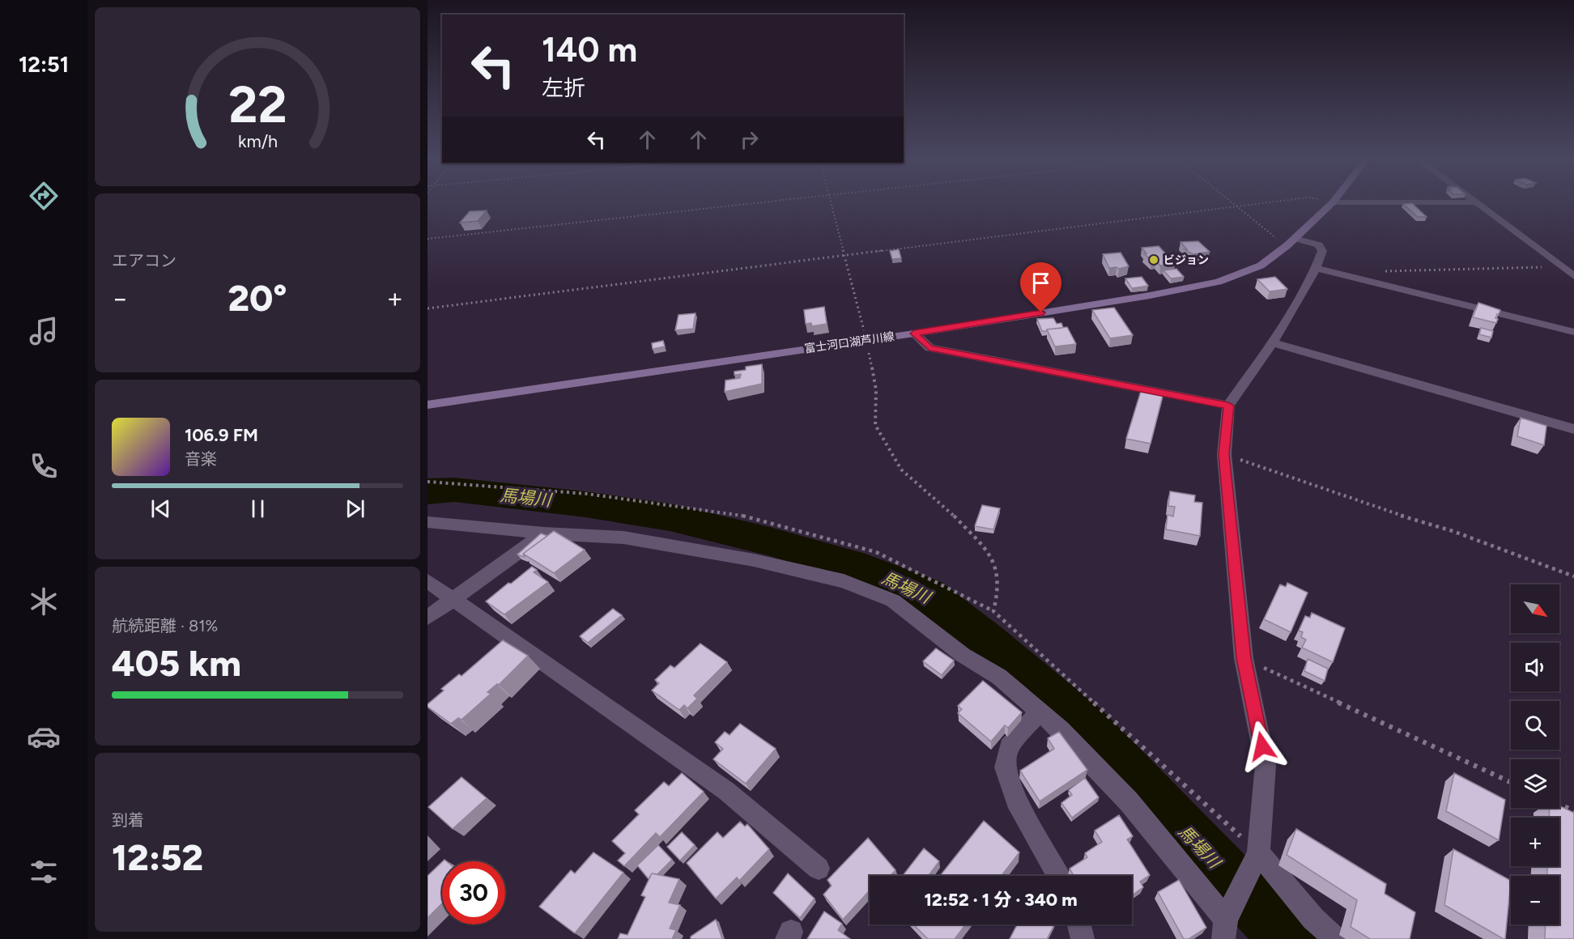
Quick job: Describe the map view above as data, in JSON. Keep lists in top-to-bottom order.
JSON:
{
  "streets": {
    "main road": ["富士河口湖芦川線"]
  },
  "water": ["馬場川"],
  "places": ["ビジョン"],
  "north": "bottom right",
  "page": {
    "tabs": "12:51",
    "turn": ["140 m", "左折"],
    "tile": [
      "エアコン",
      ["航続距離 · 81%", "405 km"],
      ["到着", "12:52"]
    ],
    "heat": ["−", "20°", "+"],
    "song": ["106.9 FM", "音楽"],
    "map_buttons": ["+", "−"],
    "limit": "30",
    "trip": "12:52 · 1 分 · 340 m",
    "gauge": ["22", "km/h"]
  }
}
